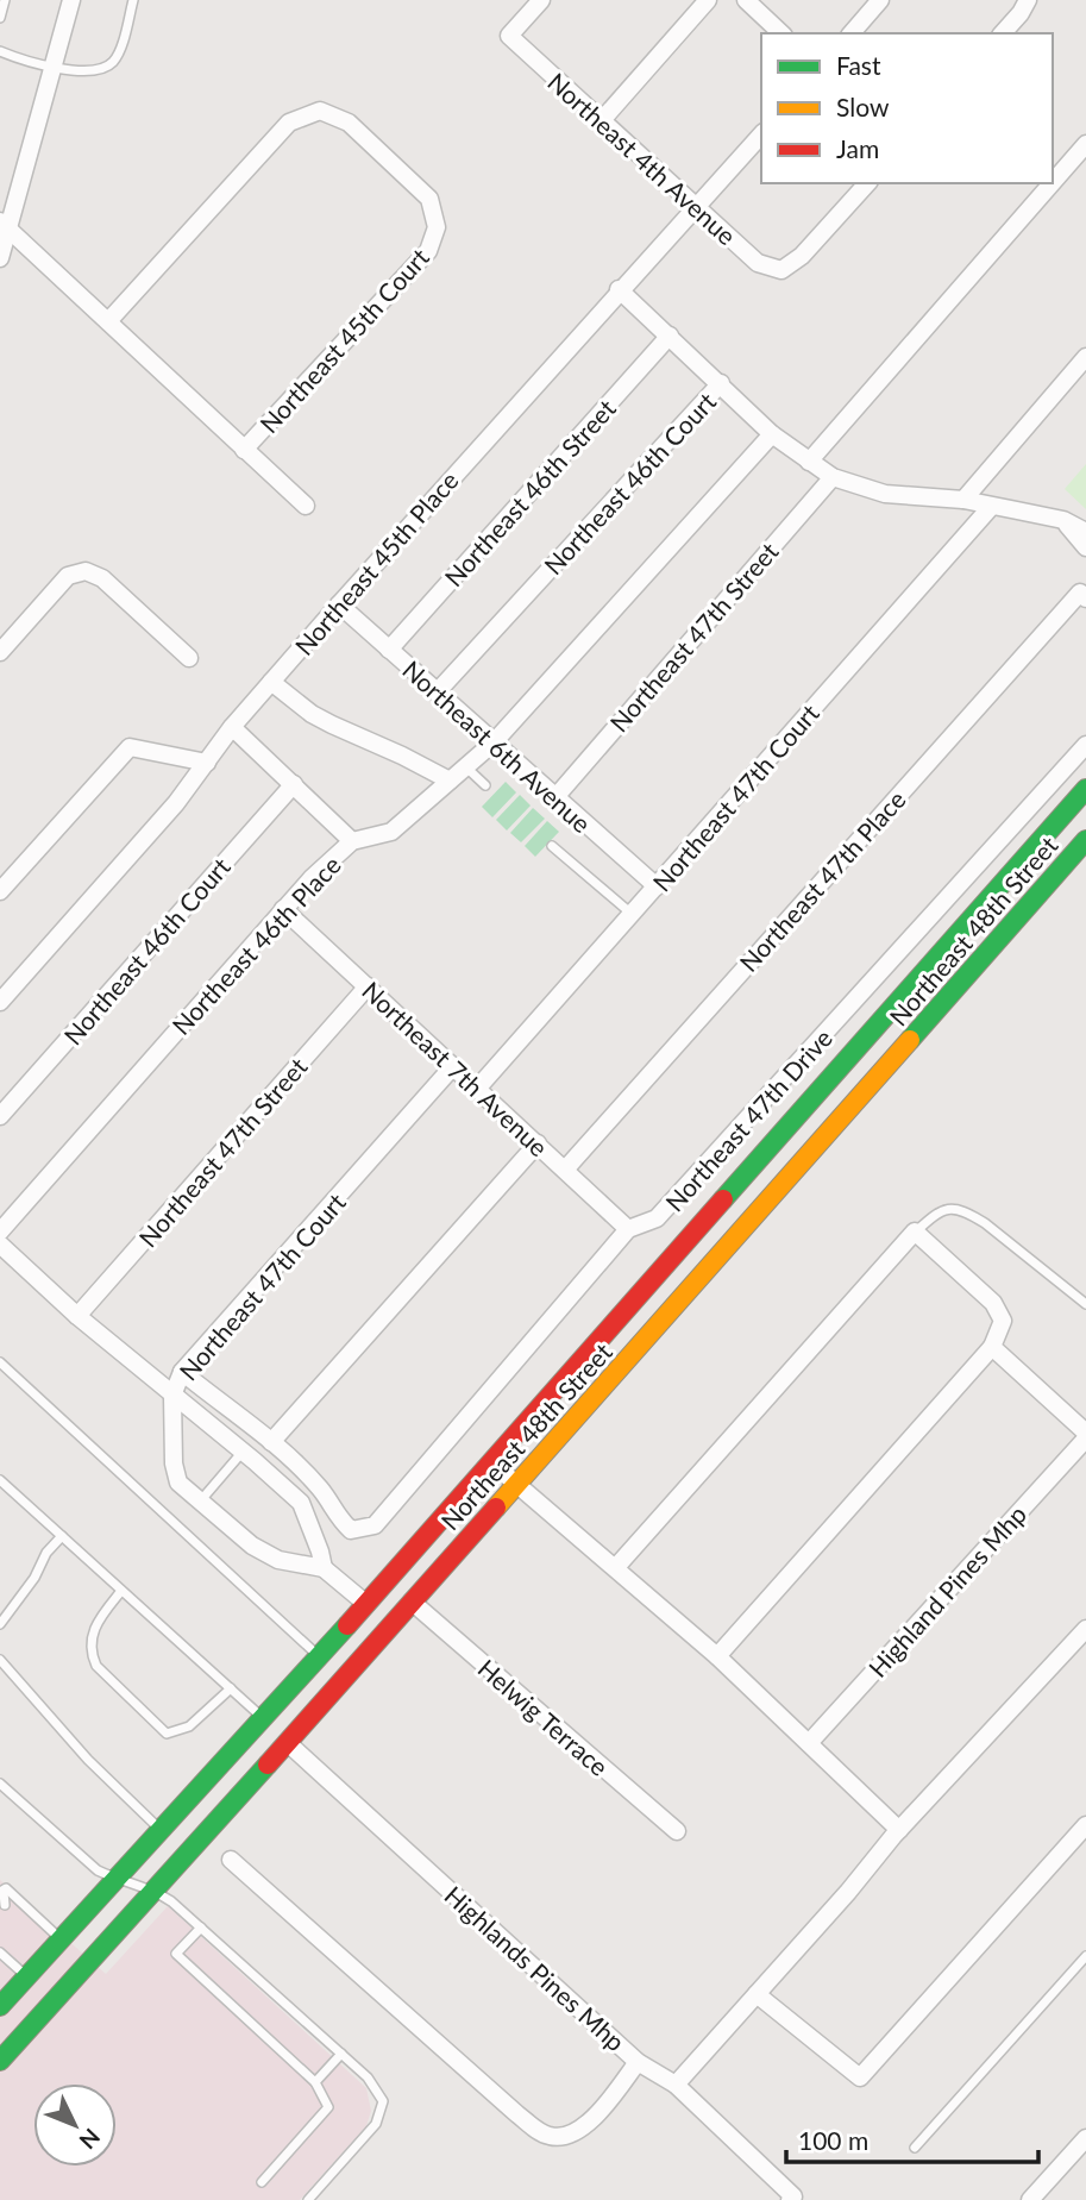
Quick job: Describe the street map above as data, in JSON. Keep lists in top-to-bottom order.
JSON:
{
  "streets": {
    "main road": ["Northeast 48th Street"],
    "street": [
      "Northeast 4th Avenue",
      "Northeast 45th Court",
      "Northeast 46th Court",
      "Northeast 46th Street",
      "Northeast 45th Place",
      "Northeast 47th Street",
      "Northeast 6th Avenue",
      "Northeast 47th Court",
      "Northeast 47th Place",
      "Northeast 46th Place",
      "Northeast 7th Avenue",
      "Northeast 47th Drive",
      "Highland Pines Mhp",
      "Helwig Terrace",
      "Highlands Pines Mhp"
    ]
  },
  "crossings": [
    ["Northeast 4th Avenue", "Northeast 45th Place"],
    ["Northeast 46th Court", "Northeast 6th Avenue"],
    ["Northeast 46th Street", "Northeast 6th Avenue"],
    ["Northeast 45th Place", "Northeast 6th Avenue"],
    ["Northeast 47th Street", "Northeast 6th Avenue"],
    ["Northeast 47th Street", "Northeast 7th Avenue"],
    ["Northeast 6th Avenue", "Northeast 47th Court"],
    ["Northeast 6th Avenue", "Northeast 46th Place"],
    ["Northeast 47th Court", "Northeast 7th Avenue"],
    ["Northeast 47th Place", "Northeast 7th Avenue"],
    ["Northeast 48th Street", "Helwig Terrace"],
    ["Northeast 48th Street", "Highlands Pines Mhp"],
    ["Northeast 46th Place", "Northeast 7th Avenue"],
    ["Northeast 7th Avenue", "Northeast 47th Drive"]
  ],
  "legend": ["Fast", "Slow", "Jam"],
  "scale_bar": "100 m",
  "north": "bottom right"
}
